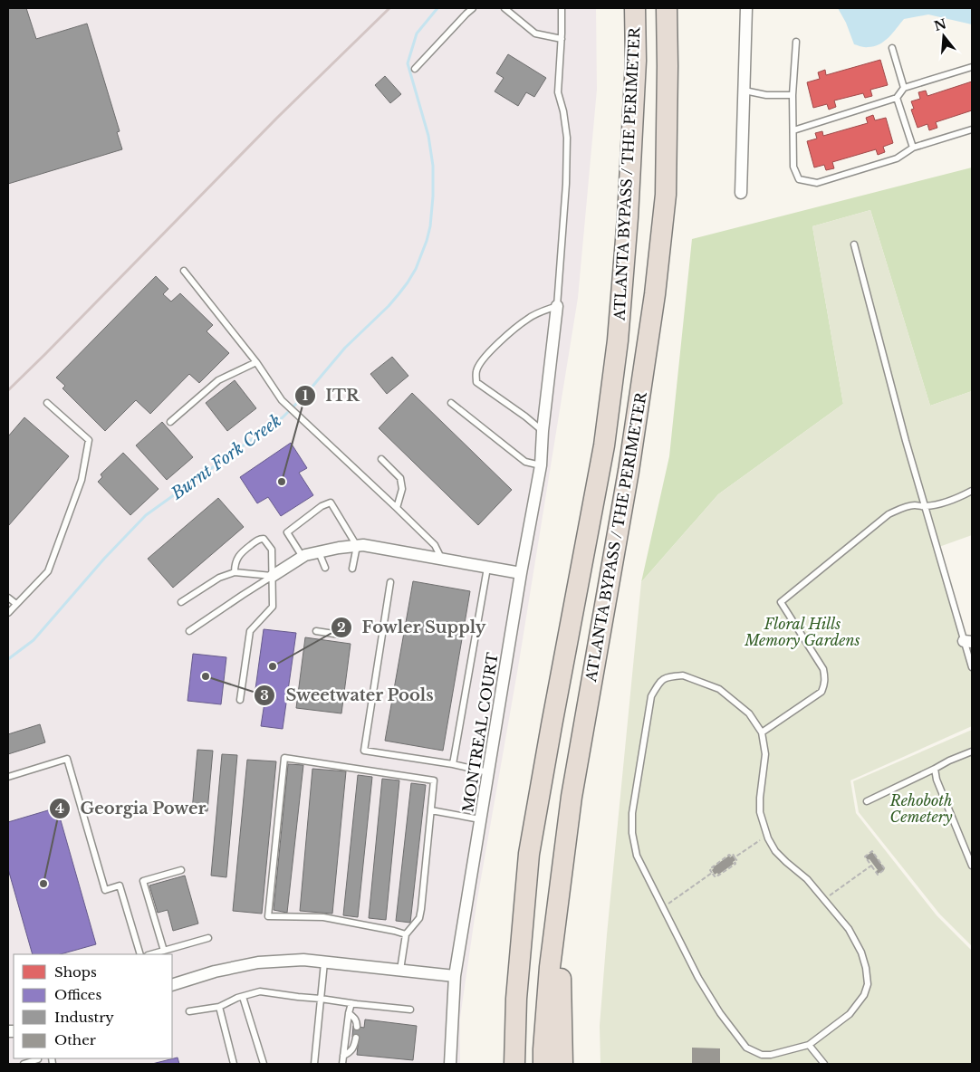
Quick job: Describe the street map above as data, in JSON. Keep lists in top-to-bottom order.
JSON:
{
  "streets": {
    "highway": ["ATLANTA BYPASS / THE PERIMETER"],
    "street": ["MONTREAL COURT"]
  },
  "water": ["Burnt Fork Creek"],
  "parks": ["Floral Hills Memory Gardens", "Rehoboth Cemetery"],
  "places": [
    "ITR",
    "Fowler Supply",
    "Sweetwater Pools",
    "Georgia Power"
  ],
  "legend": [
    "Shops",
    "Offices",
    "Industry",
    "Other"
  ],
  "north": "top"
}
